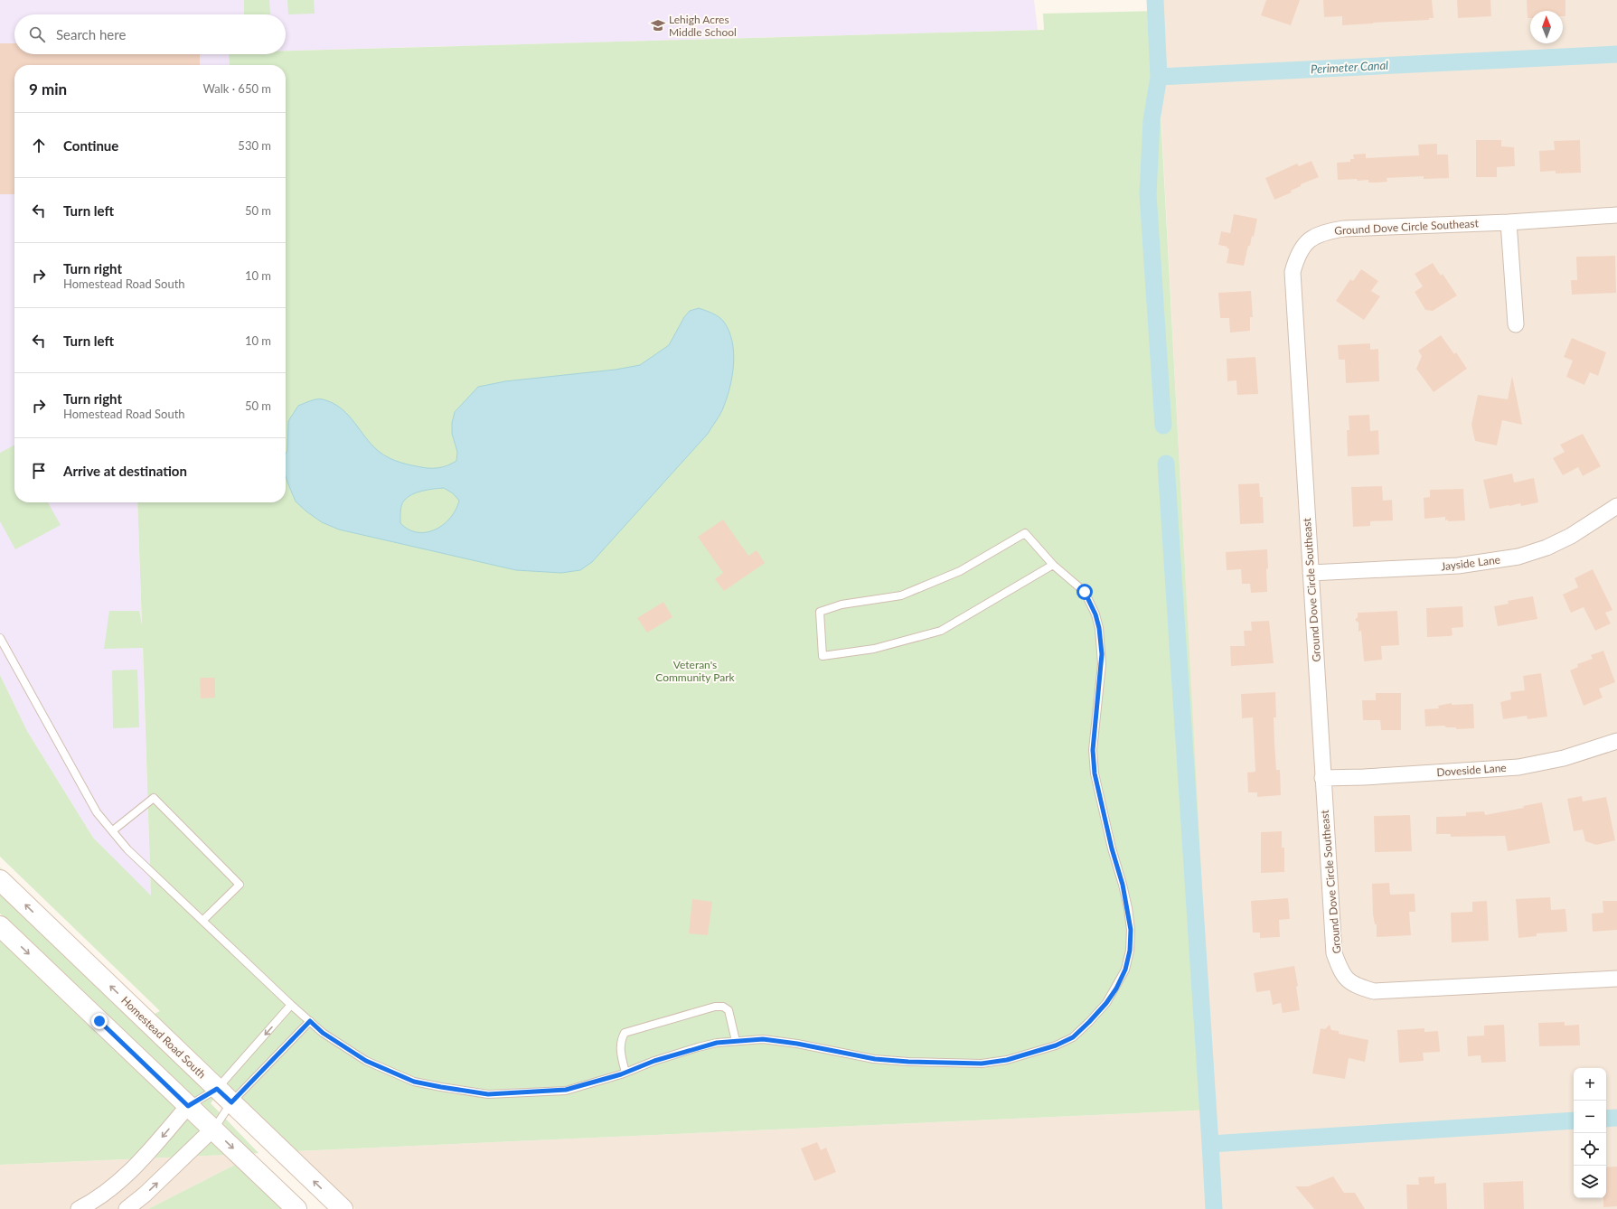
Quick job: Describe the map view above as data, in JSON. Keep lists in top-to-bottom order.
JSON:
{
  "streets": {
    "main road": ["Homestead Road South"],
    "street": ["Ground Dove Circle Southeast", "Jayside Lane", "Doveside Lane"]
  },
  "crossings": [
    ["Ground Dove Circle Southeast", "Jayside Lane"],
    ["Ground Dove Circle Southeast", "Doveside Lane"]
  ],
  "water": ["Perimeter Canal"],
  "parks": ["Veteran's Community Park"],
  "places": {
    "school or university": ["Lehigh Acres Middle School"]
  },
  "north": "top",
  "page": {
    "search": "Search here",
    "heading": ["9 min", "Walk · 650 m"],
    "list": [
      ["Continue", "530 m"],
      ["Turn left", "50 m"],
      ["Turn right", "Homestead Road South", "10 m"],
      ["Turn left", "10 m"],
      ["Turn right", "Homestead Road South", "50 m"],
      "Arrive at destination"
    ],
    "map_buttons": ["+", "−"]
  }
}
